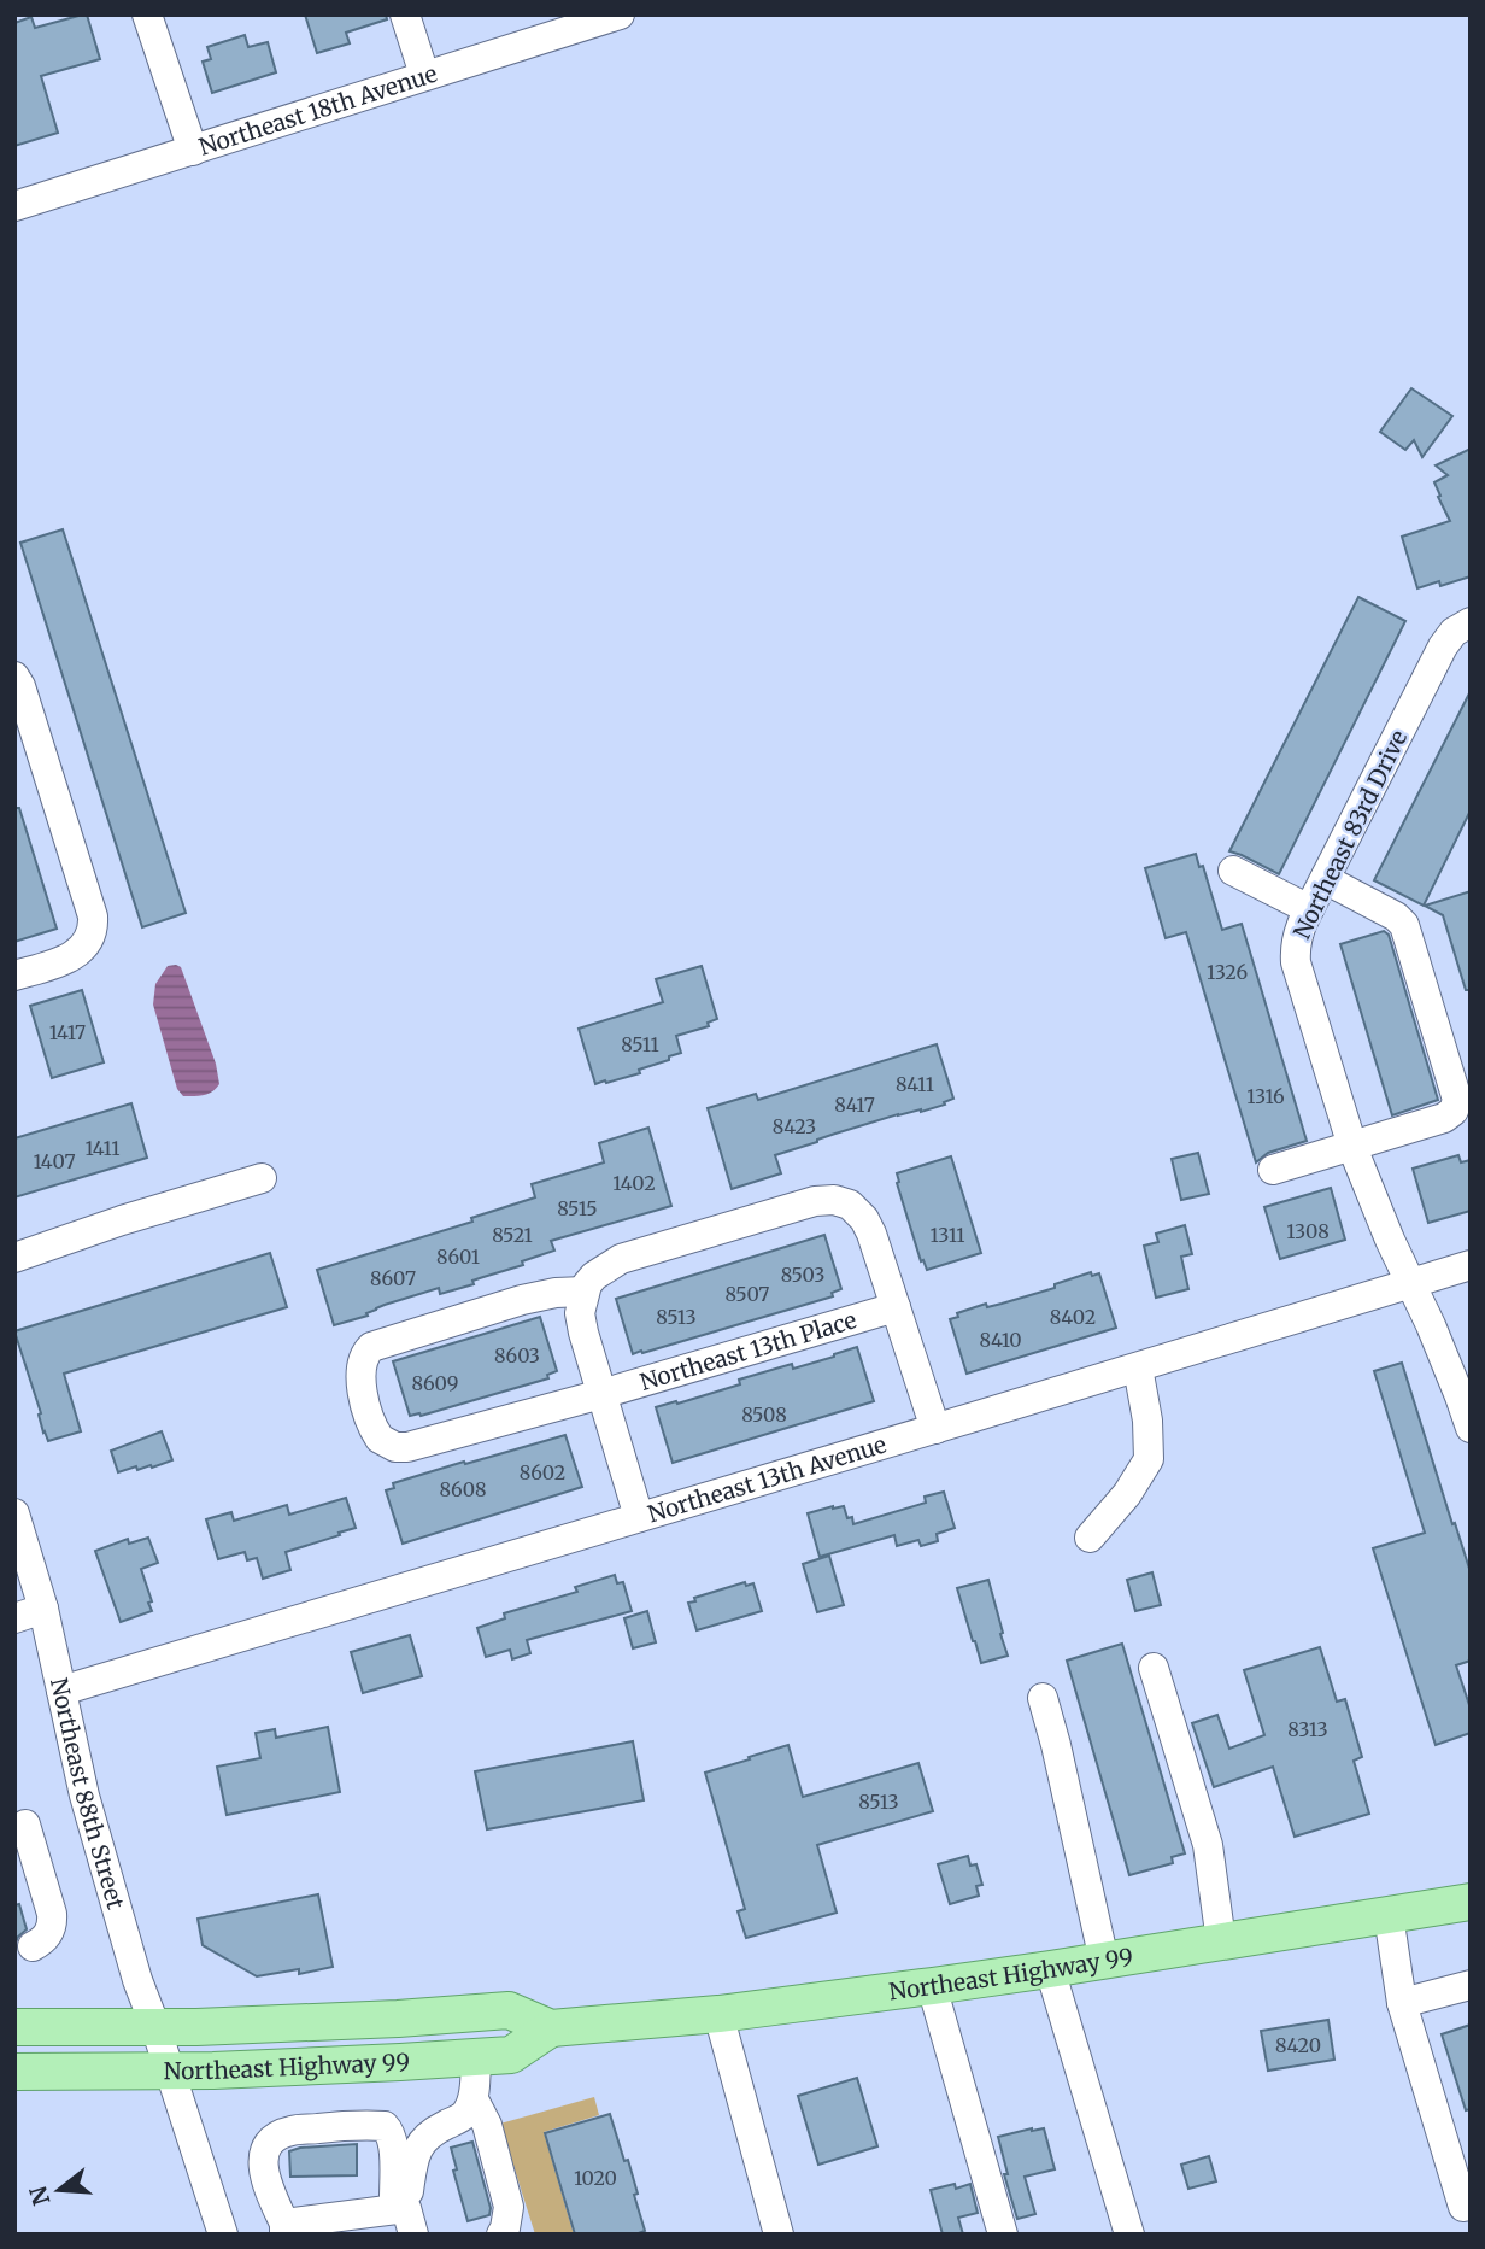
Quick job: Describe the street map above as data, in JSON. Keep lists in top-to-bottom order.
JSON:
{
  "streets": {
    "main road": ["Northeast Highway 99"],
    "street": [
      "Northeast 18th Avenue",
      "Northeast 83rd Drive",
      "Northeast 13th Place",
      "Northeast 13th Avenue",
      "Northeast 88th Street"
    ]
  },
  "crossings": [
    ["Northeast 83rd Drive", "Northeast 13th Avenue"],
    ["Northeast 13th Avenue", "Northeast 88th Street"],
    ["Northeast 88th Street", "Northeast Highway 99"]
  ],
  "house_numbers": [
    "1326",
    "1417",
    "8511",
    "8411",
    "1316",
    "8417",
    "8423",
    "1411",
    "1407",
    "1402",
    "8515",
    "1308",
    "8521",
    "1311",
    "8601",
    "8503",
    "8607",
    "8507",
    "8513",
    "8402",
    "8410",
    "8603",
    "8609",
    "8508",
    "8602",
    "8608",
    "8313",
    "8513",
    "8420",
    "1020"
  ],
  "north": "left"
}
